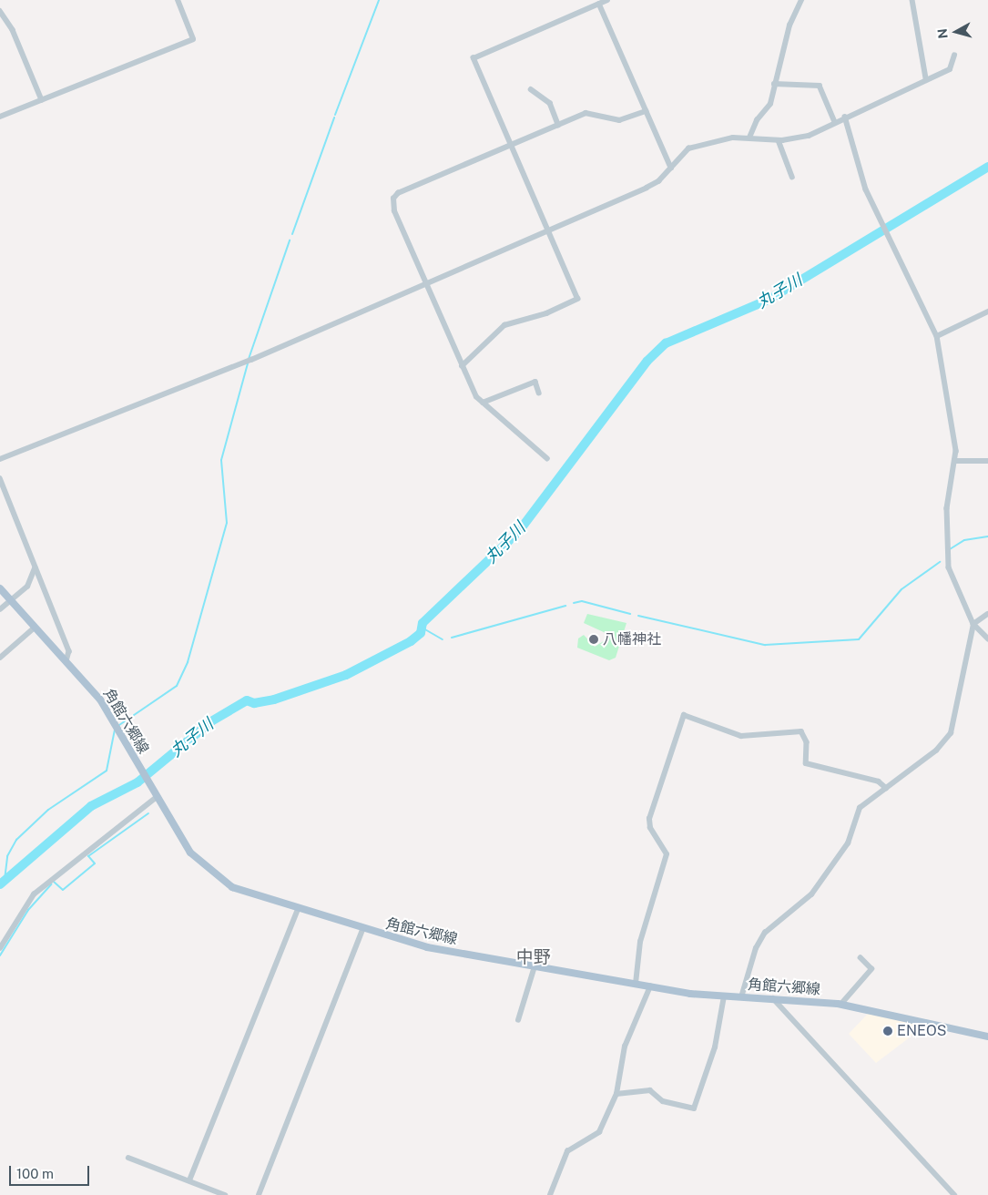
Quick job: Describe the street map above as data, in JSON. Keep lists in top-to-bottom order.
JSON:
{
  "streets": {
    "main road": ["角館六郷線"]
  },
  "districts": ["中野"],
  "water": ["丸子川"],
  "places": ["八幡神社", "ENEOS"],
  "scale_bar": "100 m",
  "north": "left"
}
